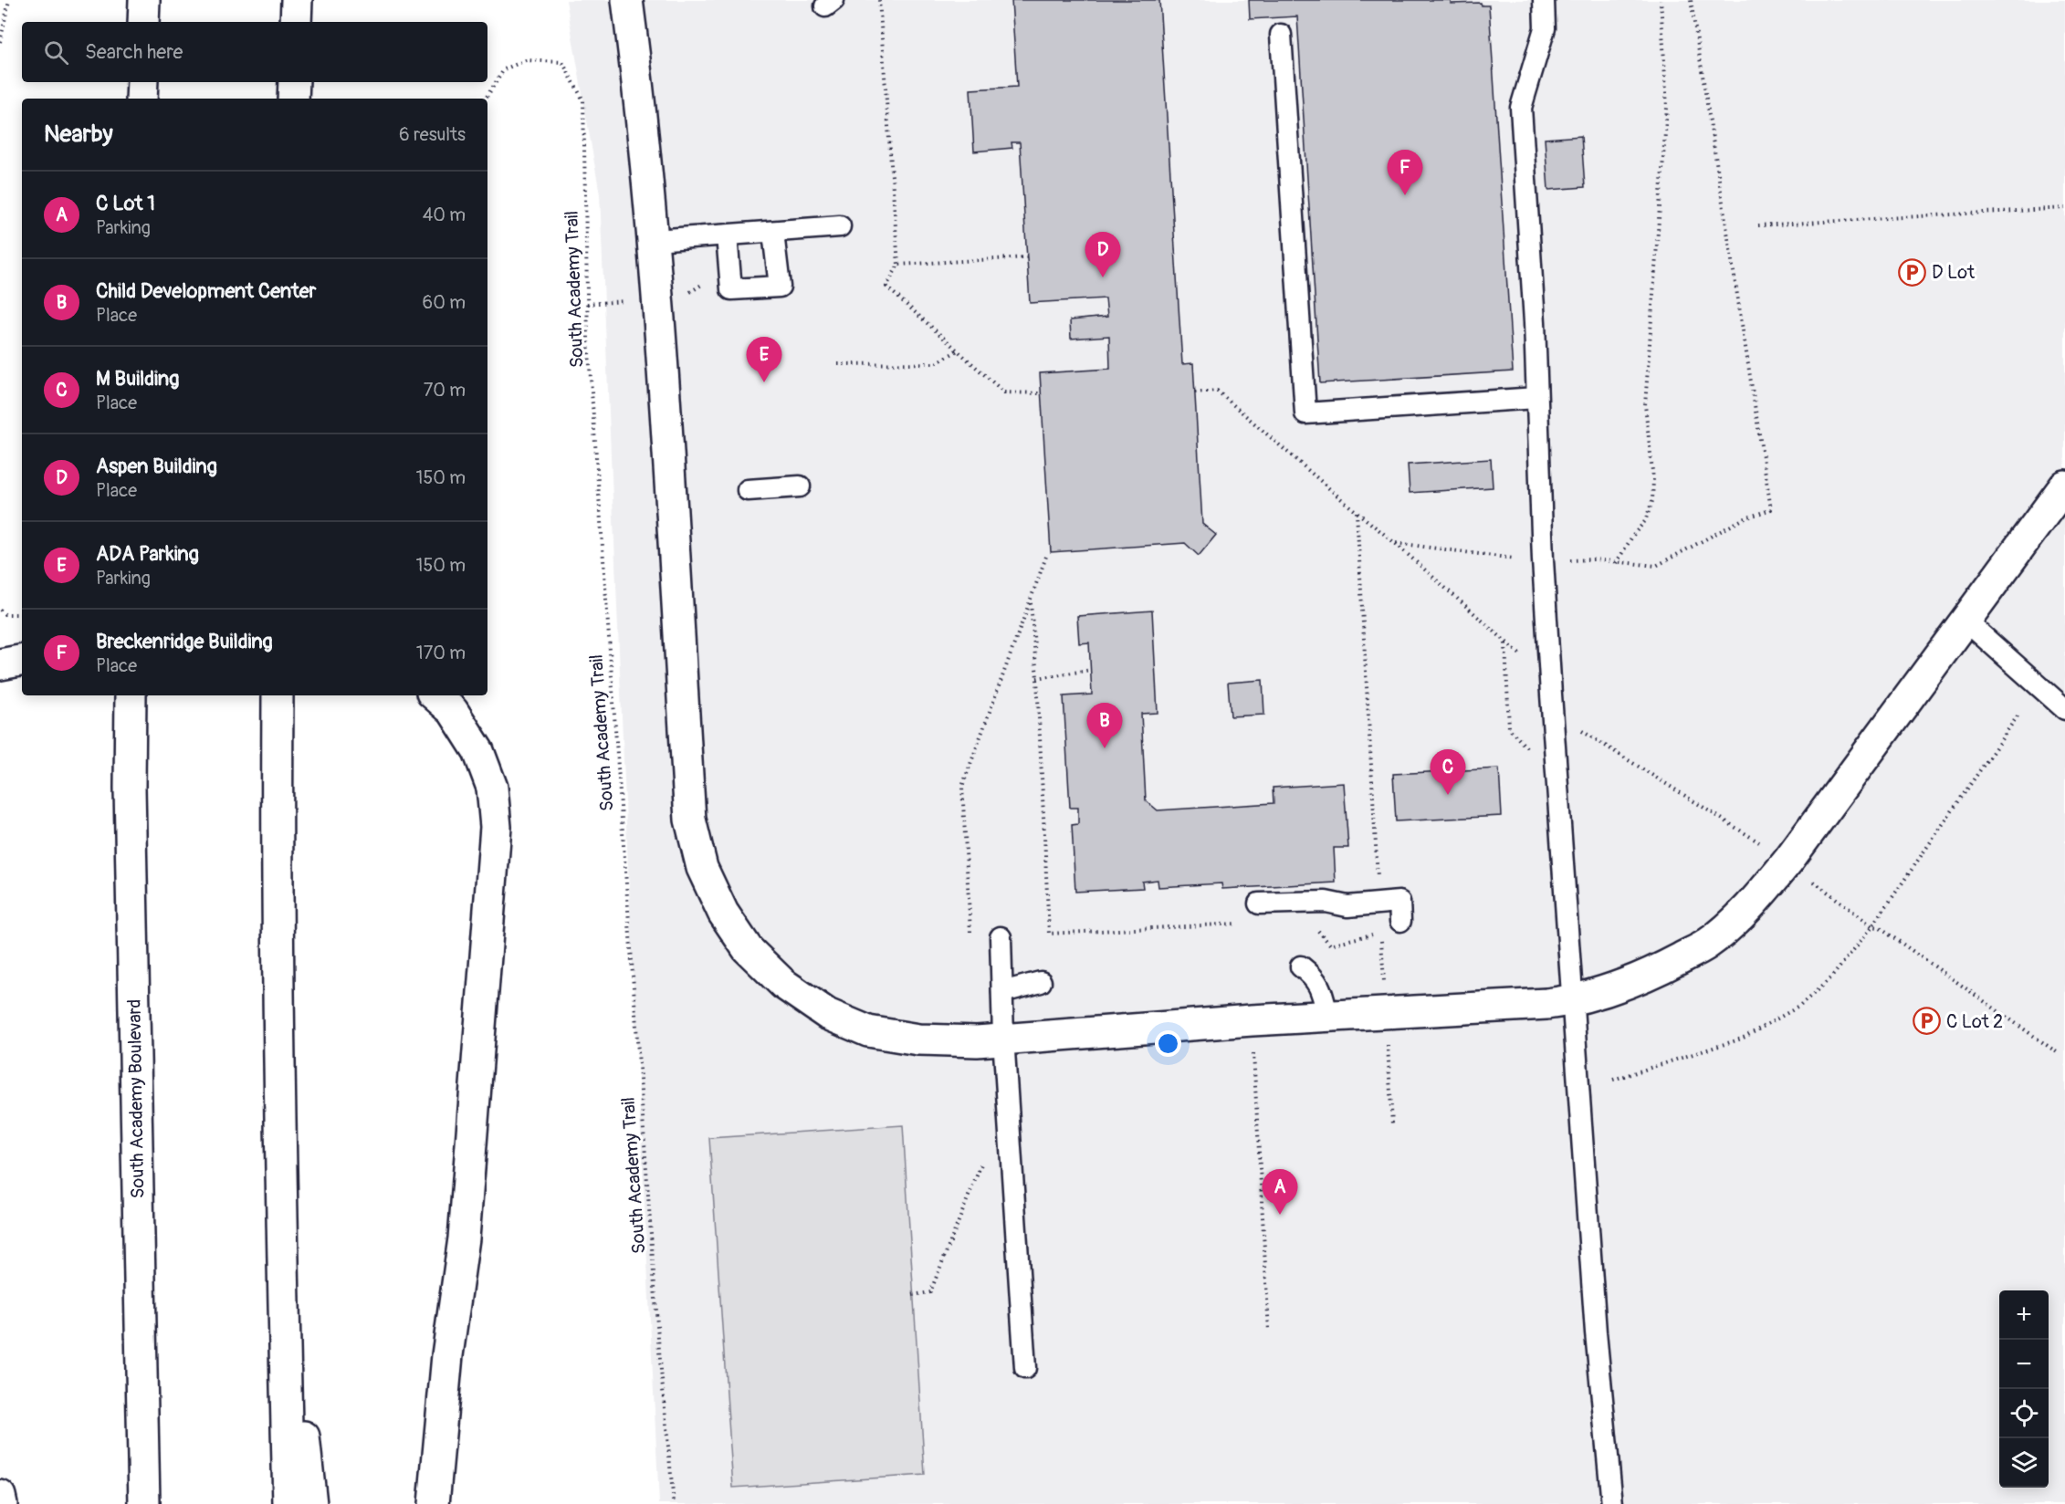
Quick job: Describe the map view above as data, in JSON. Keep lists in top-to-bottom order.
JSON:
{
  "streets": {
    "main road": ["South Academy Boulevard"],
    "path": ["South Academy Trail"]
  },
  "places": {
    "parking": ["D Lot", "C Lot 2"]
  },
  "page": {
    "search": "Search here",
    "heading": ["Nearby", "6 results"],
    "pins": [
      "F",
      "D",
      "E",
      "B",
      "C",
      "A"
    ],
    "list": [
      {
        "mark": "A",
        "name": "C Lot 1",
        "note": "Parking",
        "value": "40 m"
      },
      {
        "mark": "B",
        "name": "Child Development Center",
        "note": "Place",
        "value": "60 m"
      },
      {
        "mark": "C",
        "name": "M Building",
        "note": "Place",
        "value": "70 m"
      },
      {
        "mark": "D",
        "name": "Aspen Building",
        "note": "Place",
        "value": "150 m"
      },
      {
        "mark": "E",
        "name": "ADA Parking",
        "note": "Parking",
        "value": "150 m"
      },
      {
        "mark": "F",
        "name": "Breckenridge Building",
        "note": "Place",
        "value": "170 m"
      }
    ],
    "map_buttons": ["+", "−"]
  }
}
